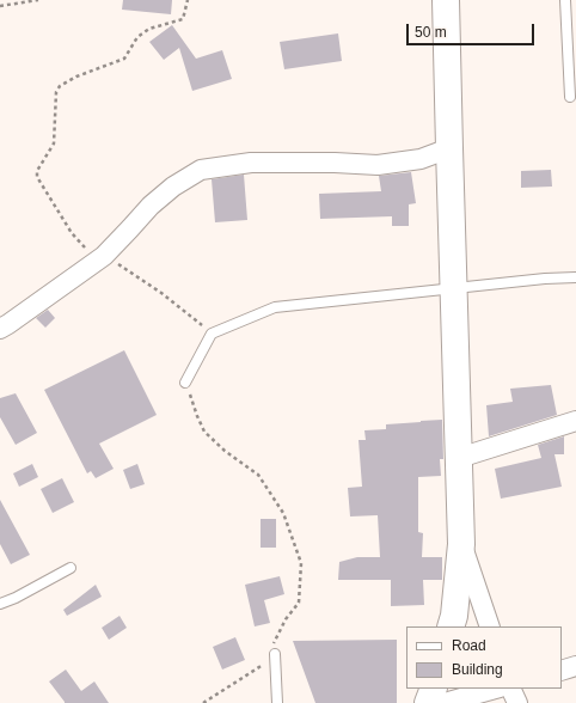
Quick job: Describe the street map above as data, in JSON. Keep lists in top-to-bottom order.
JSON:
{
  "legend": ["Road", "Building"],
  "scale_bar": "50 m"
}
